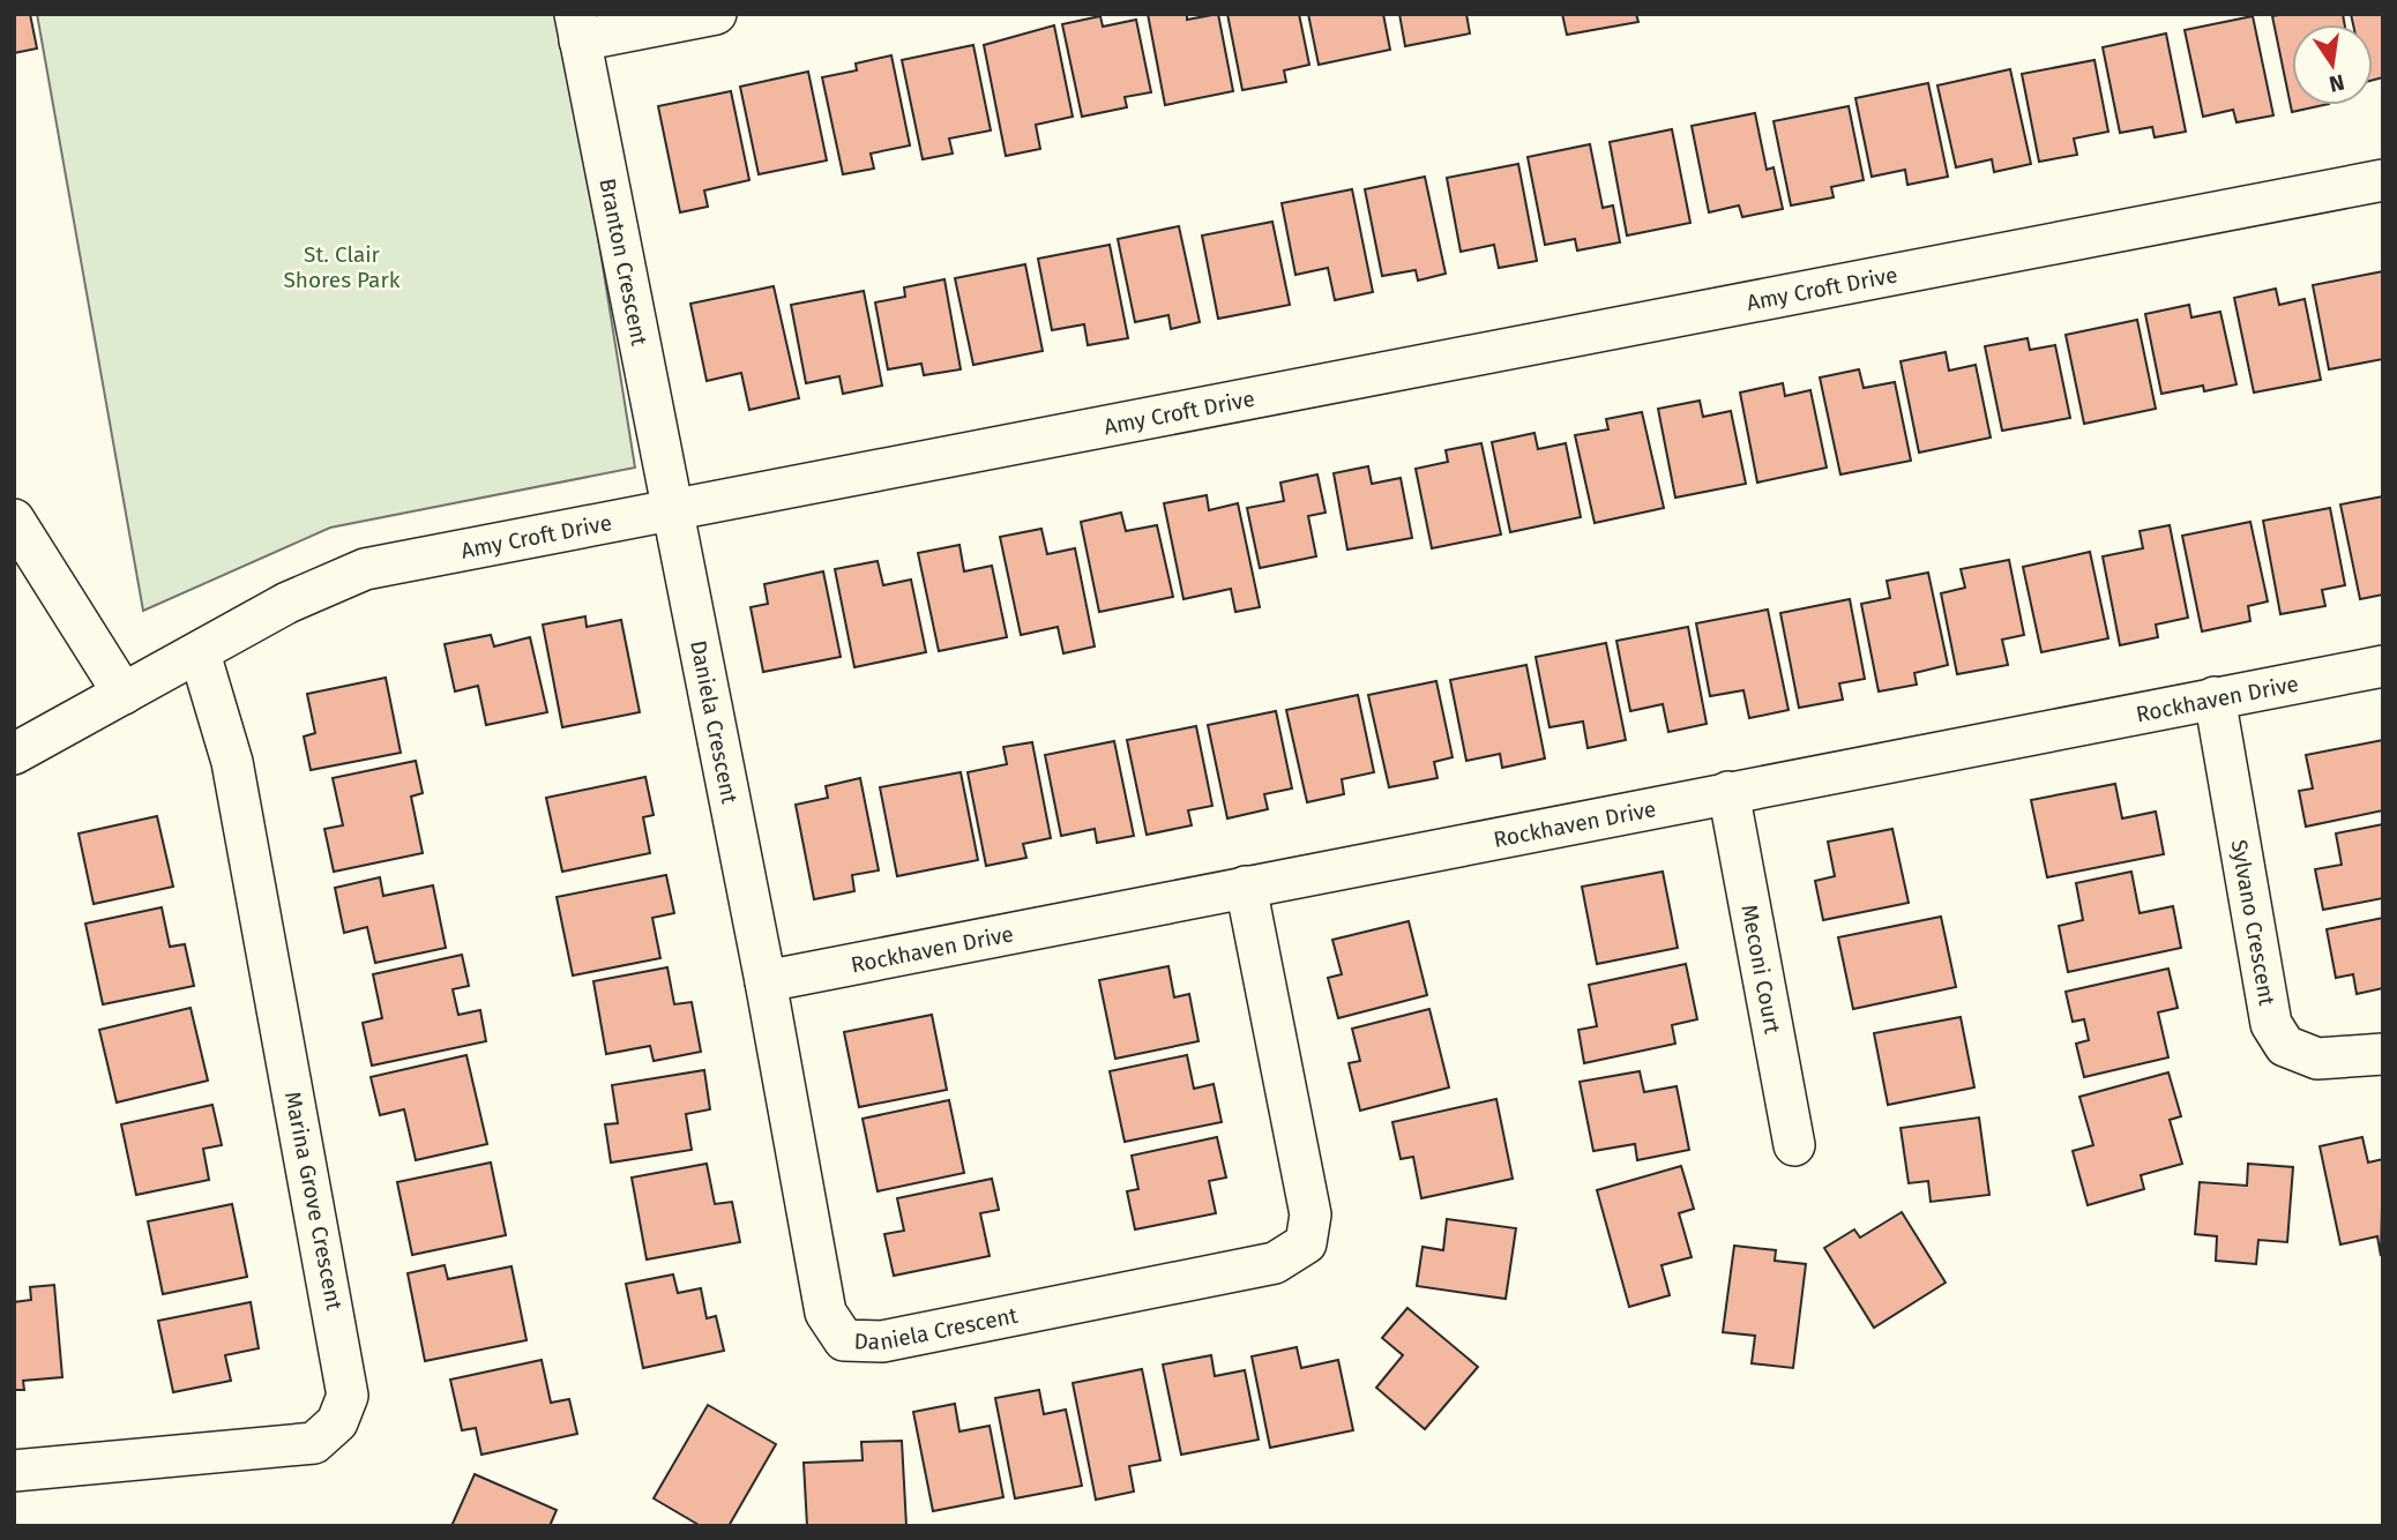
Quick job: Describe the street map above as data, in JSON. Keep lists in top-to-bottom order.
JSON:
{
  "streets": {
    "street": [
      "Branton Crescent",
      "Amy Croft Drive",
      "Rockhaven Drive",
      "Daniela Crescent",
      "Sylvano Crescent",
      "Meconi Court",
      "Marina Grove Crescent"
    ]
  },
  "crossings": [
    ["Branton Crescent", "Amy Croft Drive"],
    ["Branton Crescent", "Daniela Crescent"],
    ["Amy Croft Drive", "Daniela Crescent"],
    ["Amy Croft Drive", "Marina Grove Crescent"],
    ["Rockhaven Drive", "Daniela Crescent"],
    ["Rockhaven Drive", "Sylvano Crescent"],
    ["Rockhaven Drive", "Meconi Court"]
  ],
  "parks": ["St. Clair Shores Park"],
  "north": "bottom"
}
